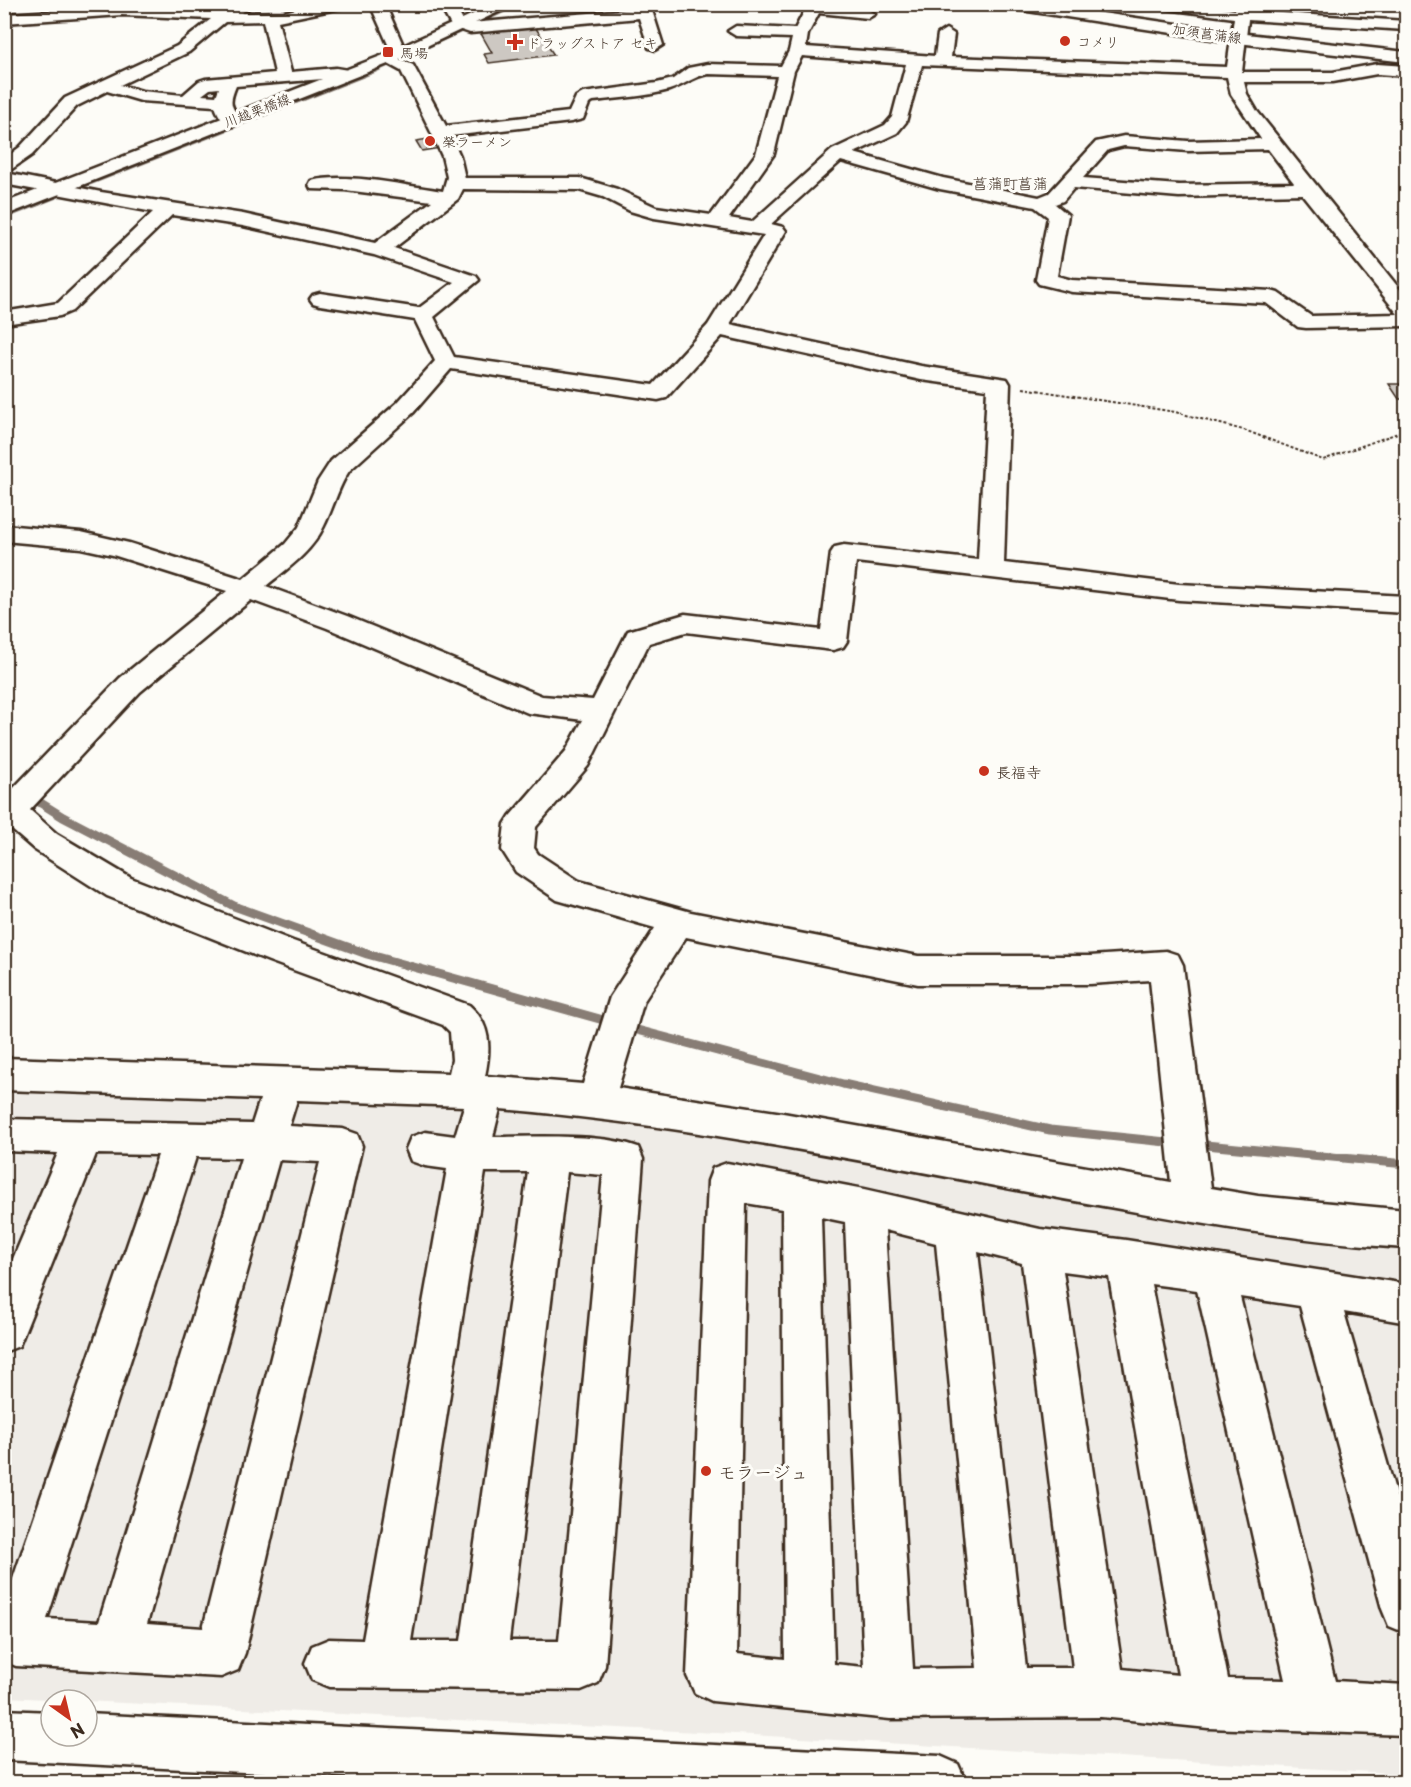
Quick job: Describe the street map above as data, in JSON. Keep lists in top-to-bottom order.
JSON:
{
  "streets": {
    "street": ["加須菖蒲線", "川越栗橋線"]
  },
  "districts": ["菖蒲町菖蒲"],
  "places": {
    "other": [
      "コメリ",
      "榮ラーメン",
      "長福寺",
      "モラージュ"
    ],
    "health": ["ドラッグストア セキ"],
    "transit": ["馬場"]
  },
  "north": "bottom right"
}
